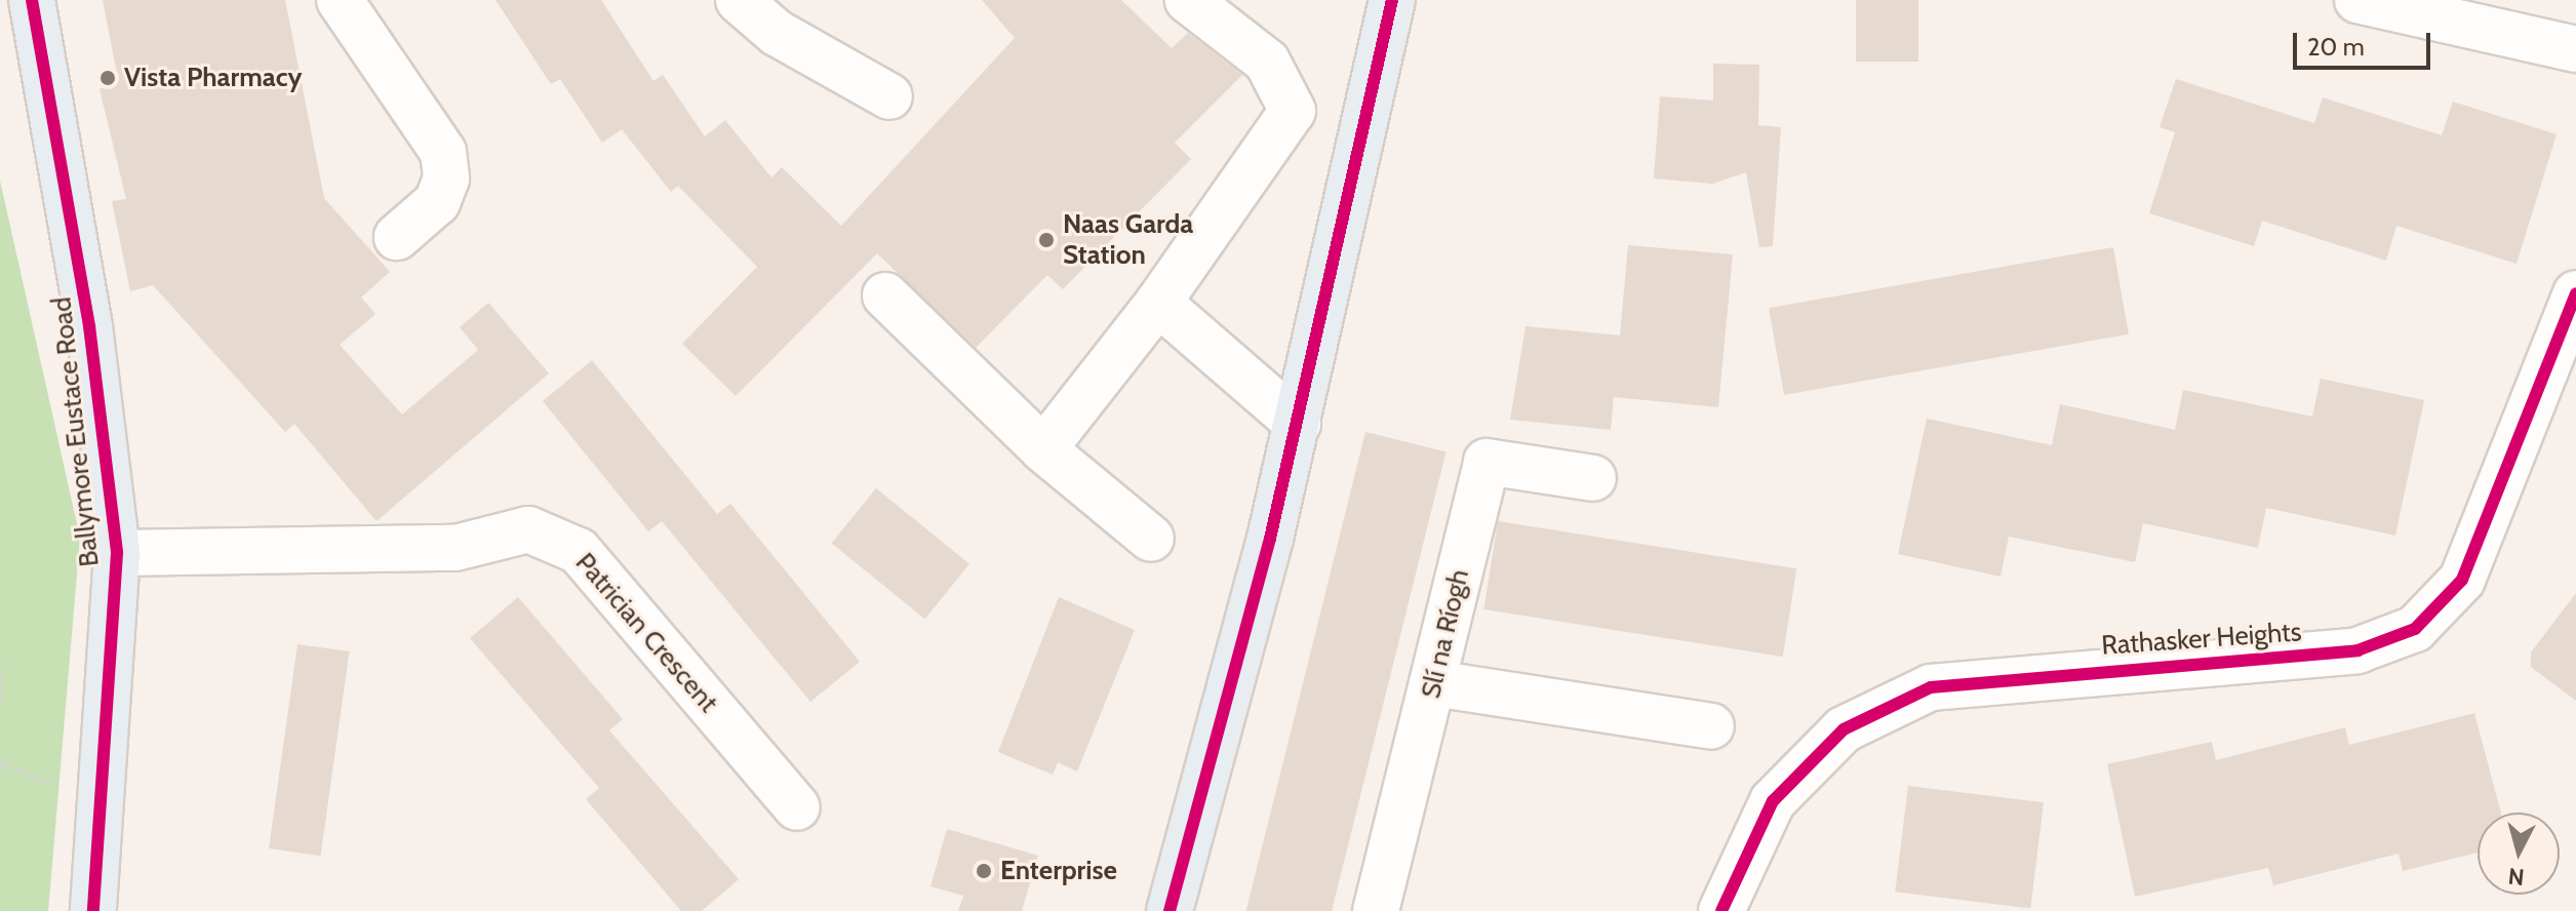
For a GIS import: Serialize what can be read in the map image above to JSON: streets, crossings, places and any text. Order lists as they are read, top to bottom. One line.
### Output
{"streets":{"main road":["Ballymore Eustace Road"],"street":["Patrician Crescent","Slí na Ríogh","Rathasker Heights"]},"crossings":[["Ballymore Eustace Road","Patrician Crescent"]],"places":["Vista Pharmacy","Naas Garda Station","Enterprise"],"scale_bar":"20 m","north":"bottom"}
